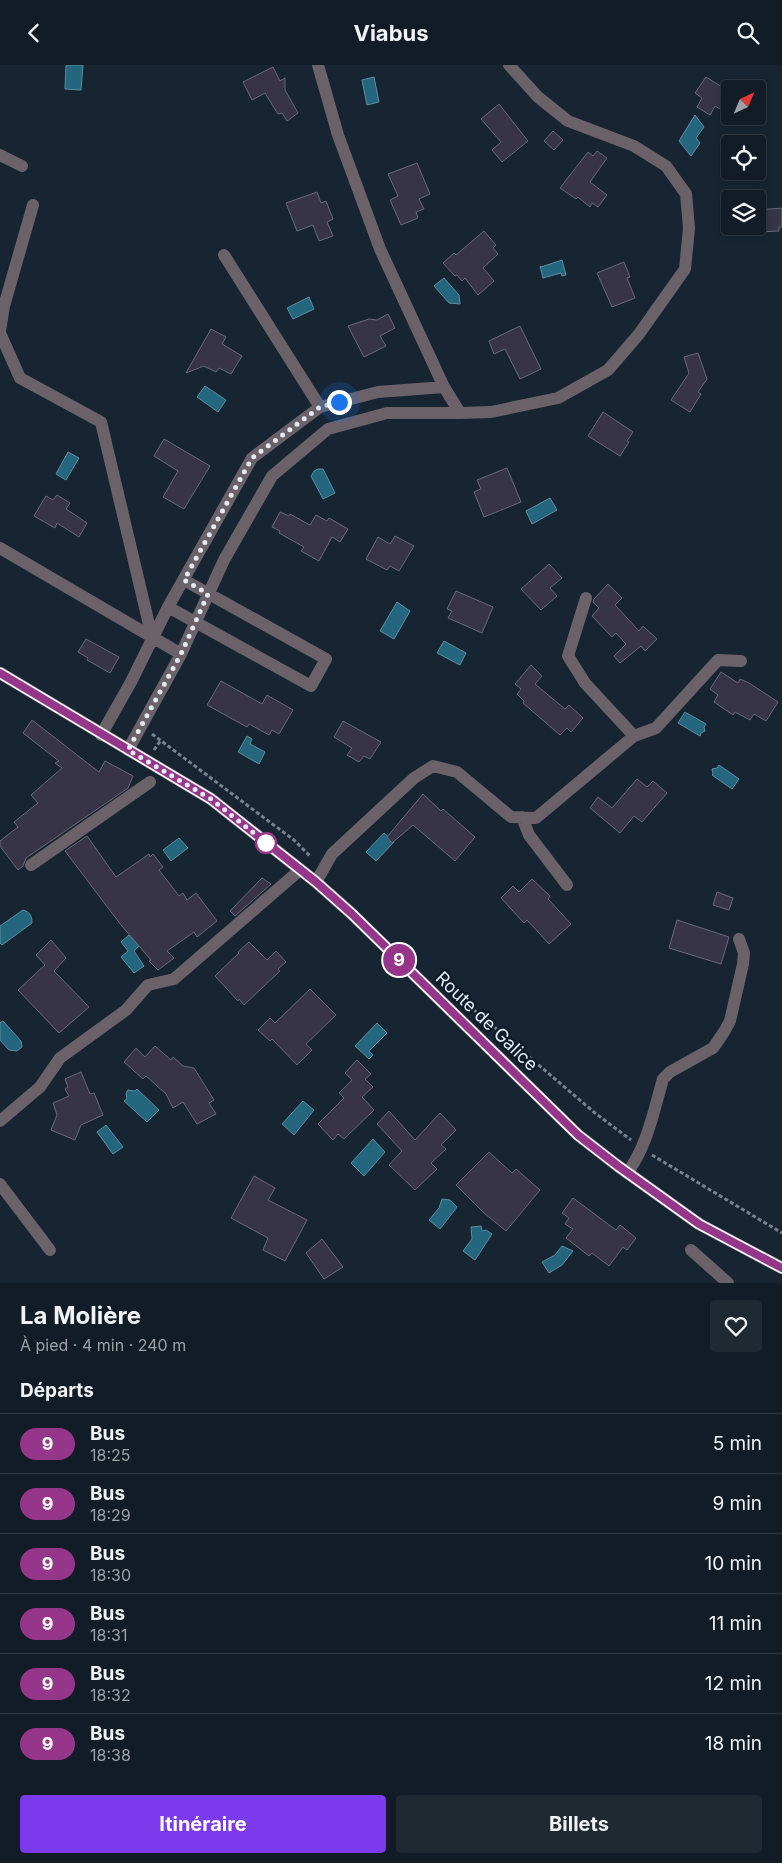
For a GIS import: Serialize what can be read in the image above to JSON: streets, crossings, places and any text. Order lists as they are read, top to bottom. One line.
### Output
{"streets":{"main road":["Route de Galice"]},"lines":["bus line 9"],"north":"top right","page":{"header":"Viabus","on_map":"9","heading":[["La Molière","À pied · 4 min · 240 m"],"Départs"],"list":[{"mark":"9","name":"Bus","note":"18:25","value":"5 min"},{"mark":"9","name":"Bus","note":"18:29","value":"9 min"},{"mark":"9","name":"Bus","note":"18:30","value":"10 min"},{"mark":"9","name":"Bus","note":"18:31","value":"11 min"},{"mark":"9","name":"Bus","note":"18:32","value":"12 min"},{"mark":"9","name":"Bus","note":"18:38","value":"18 min"}],"buttons":["Itinéraire","Billets"]}}
